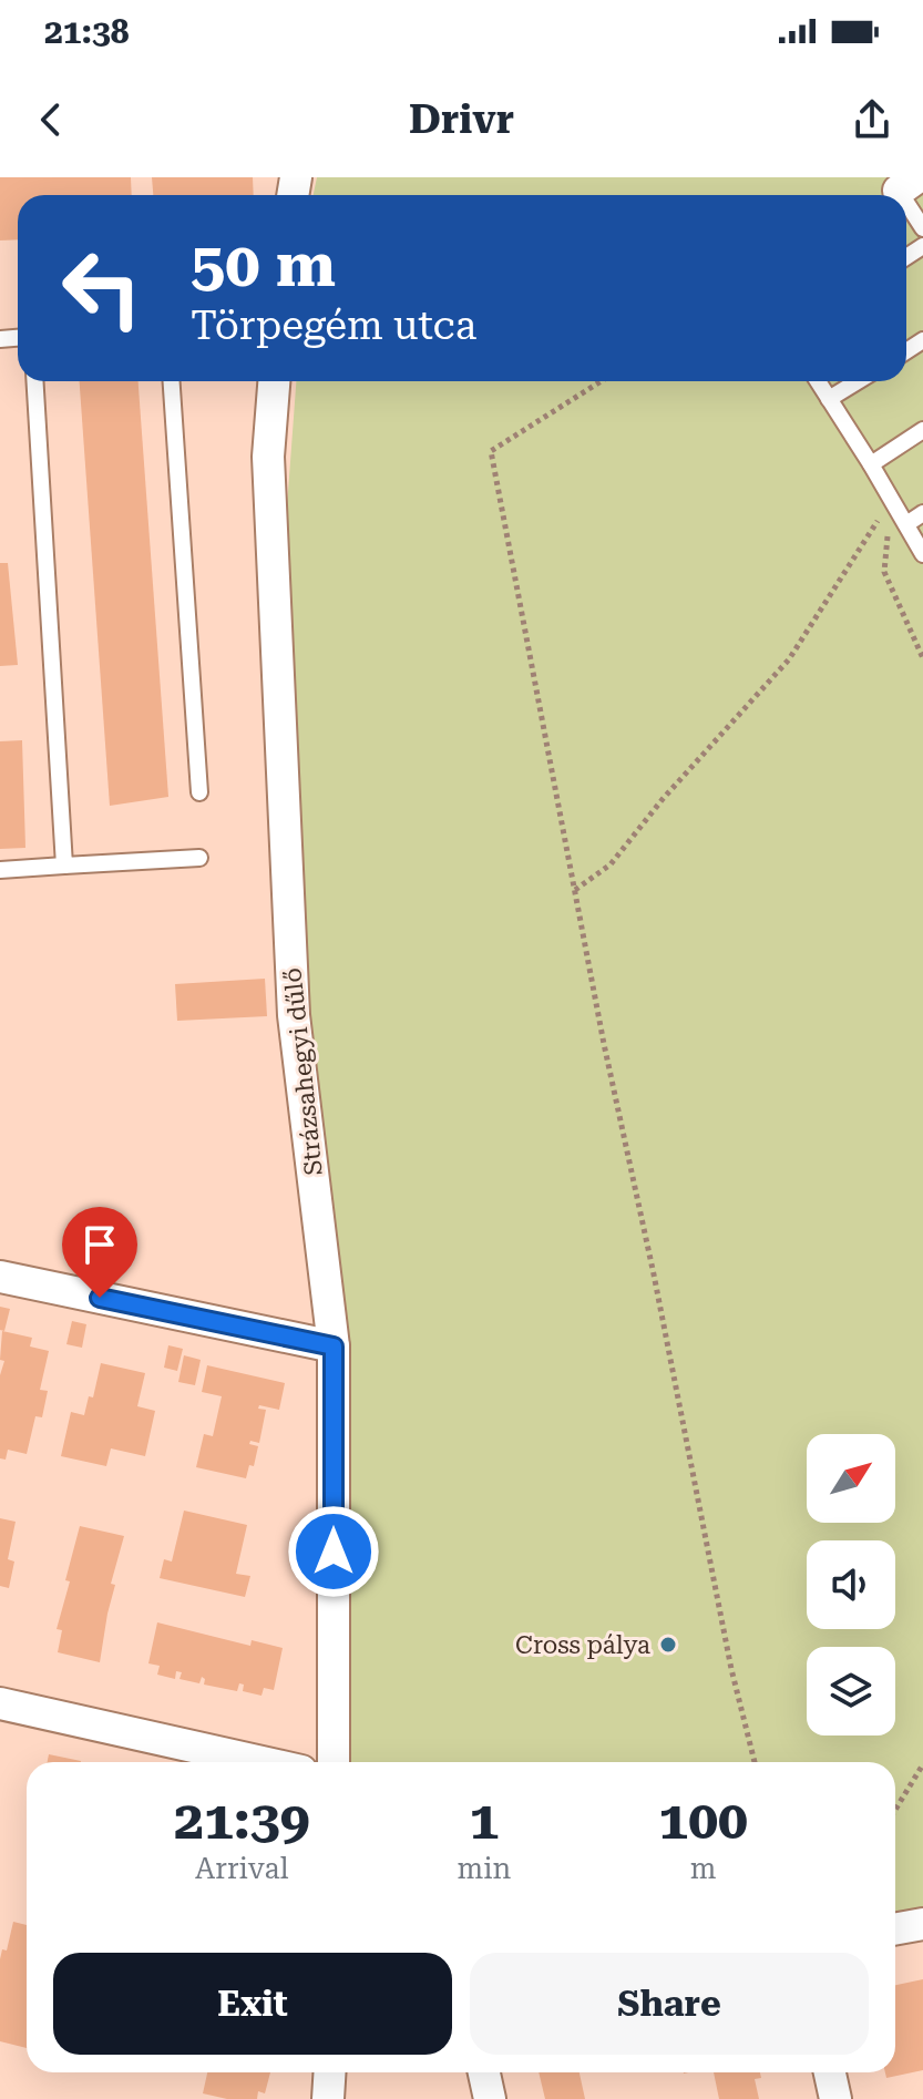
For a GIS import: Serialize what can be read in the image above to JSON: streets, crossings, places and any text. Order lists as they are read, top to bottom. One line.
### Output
{"streets":{"street":["Strázsahegyi dűlő"]},"places":["Cross pálya"],"north":"top right","page":{"status":"21:38","header":"Drivr","turn":["50 m","Törpegém utca"],"eta":["21:39","Arrival","1","min","100","m"],"buttons":["Exit","Share"]}}
